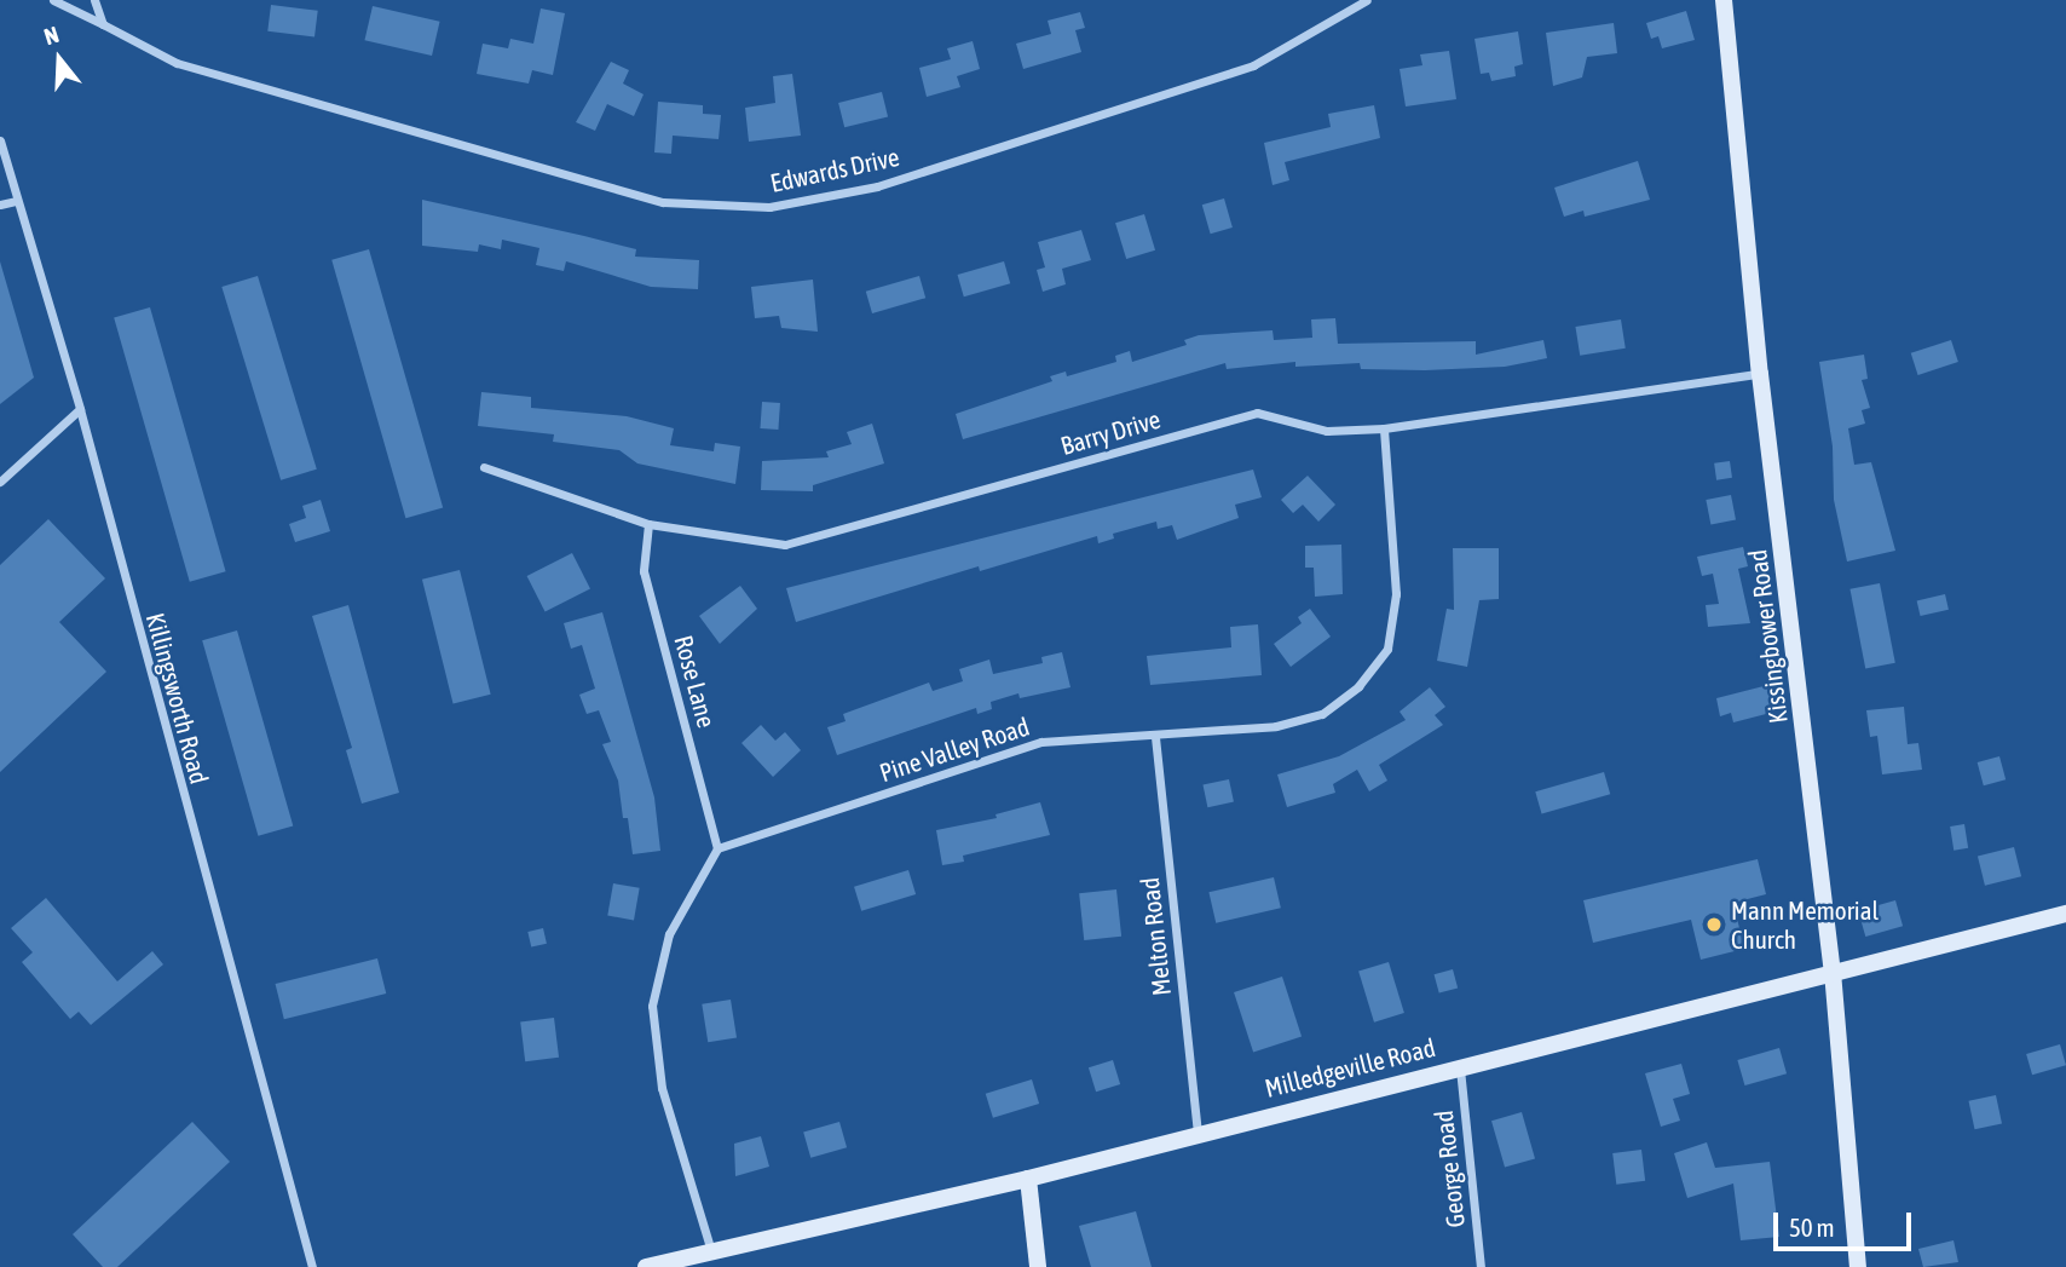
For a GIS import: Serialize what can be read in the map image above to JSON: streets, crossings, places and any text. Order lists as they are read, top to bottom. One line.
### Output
{"streets":{"street":["Edwards Drive","Barry Drive","Kissingbower Road","Rose Lane","Killingsworth Road","Pine Valley Road","Melton Road","Milledgeville Road","George Road"]},"crossings":[["Barry Drive","Kissingbower Road"],["Barry Drive","Rose Lane"],["Barry Drive","Pine Valley Road"],["Kissingbower Road","Milledgeville Road"],["Rose Lane","Pine Valley Road"],["Pine Valley Road","Melton Road"],["Melton Road","Milledgeville Road"],["Milledgeville Road","George Road"]],"places":["Mann Memorial Church"],"scale_bar":"50 m","north":"top"}
